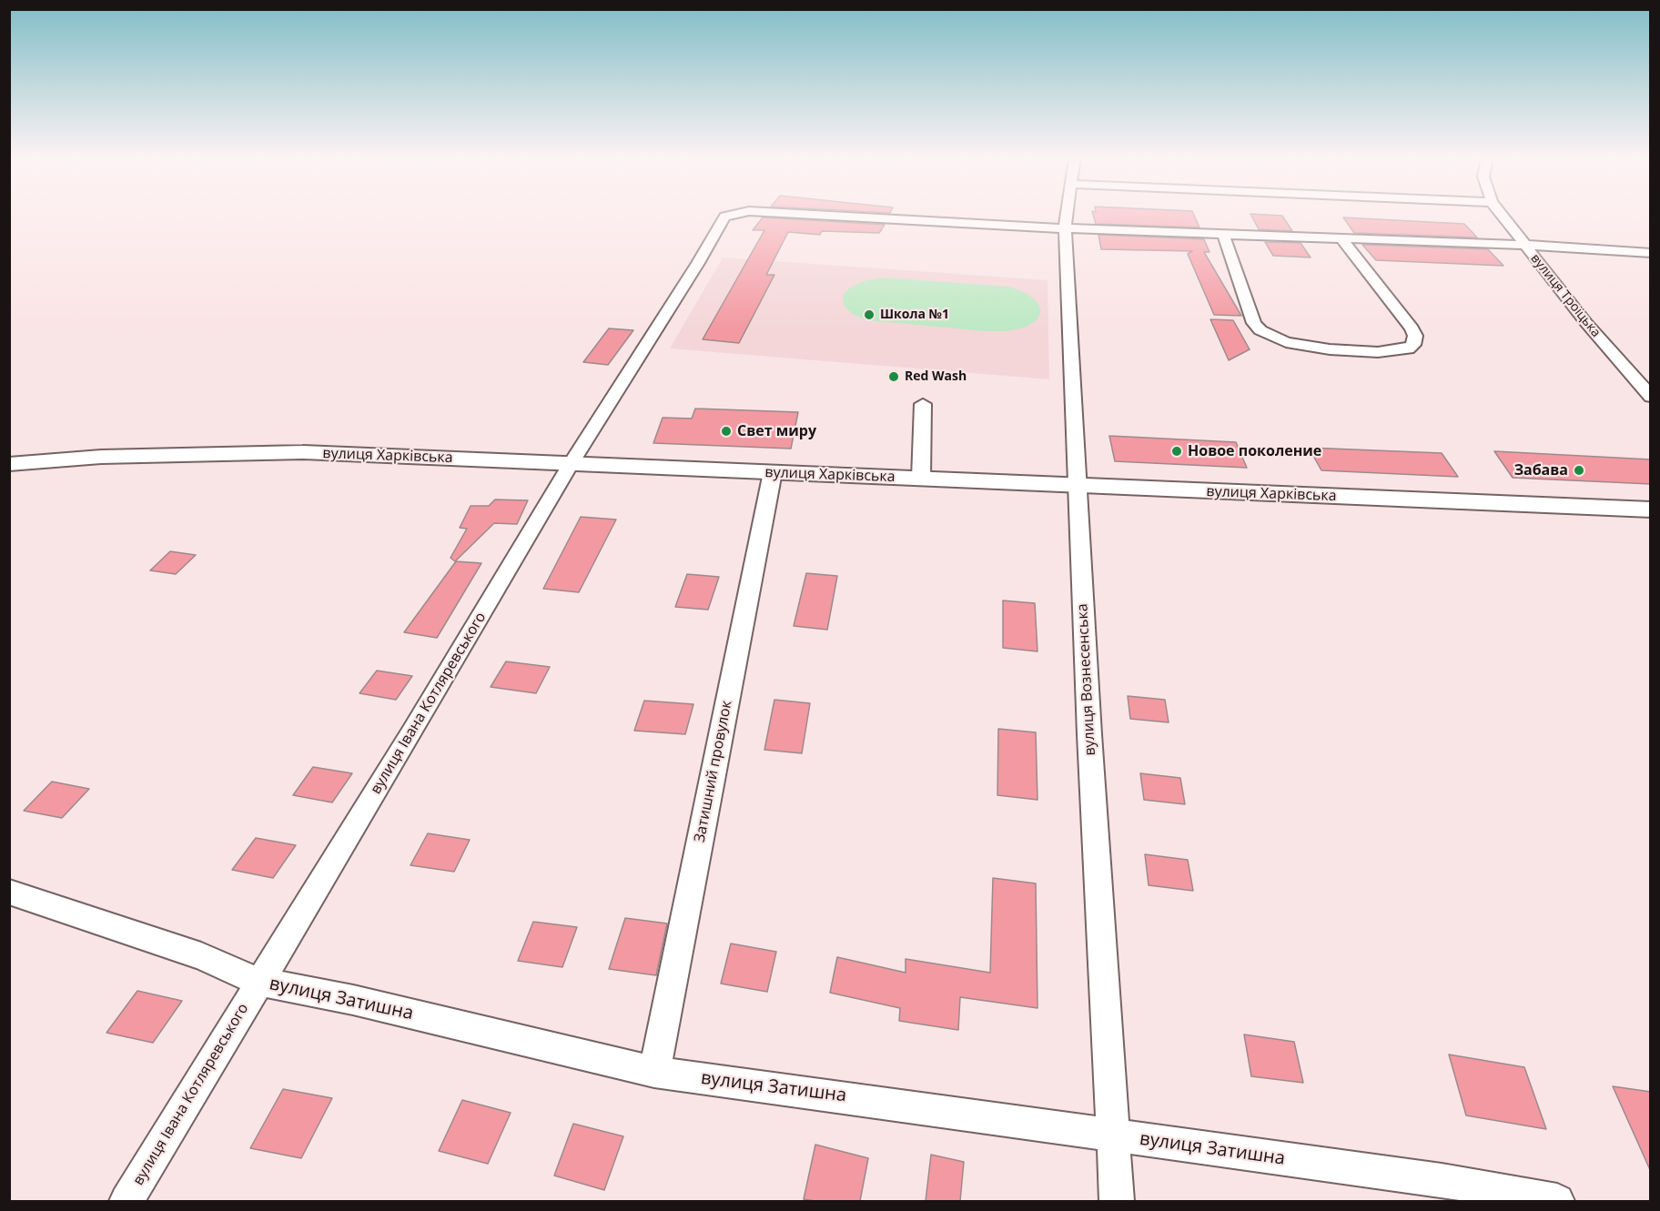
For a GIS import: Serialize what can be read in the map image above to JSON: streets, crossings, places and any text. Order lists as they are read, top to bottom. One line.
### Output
{"streets":{"street":["вулиця Троїцька","вулиця Харківська","вулиця Вознесенська","вулиця Івана Котляревського","Затишний провулок","вулиця Затишна"]},"crossings":[["вулиця Харківська","вулиця Вознесенська"],["вулиця Харківська","вулиця Івана Котляревського"],["вулиця Харківська","Затишний провулок"],["вулиця Вознесенська","вулиця Івана Котляревського"],["вулиця Вознесенська","вулиця Затишна"],["вулиця Івана Котляревського","вулиця Затишна"],["Затишний провулок","вулиця Затишна"]],"places":["Школа №1","Red Wash","Свет миру","Новое поколение","Забава"]}
